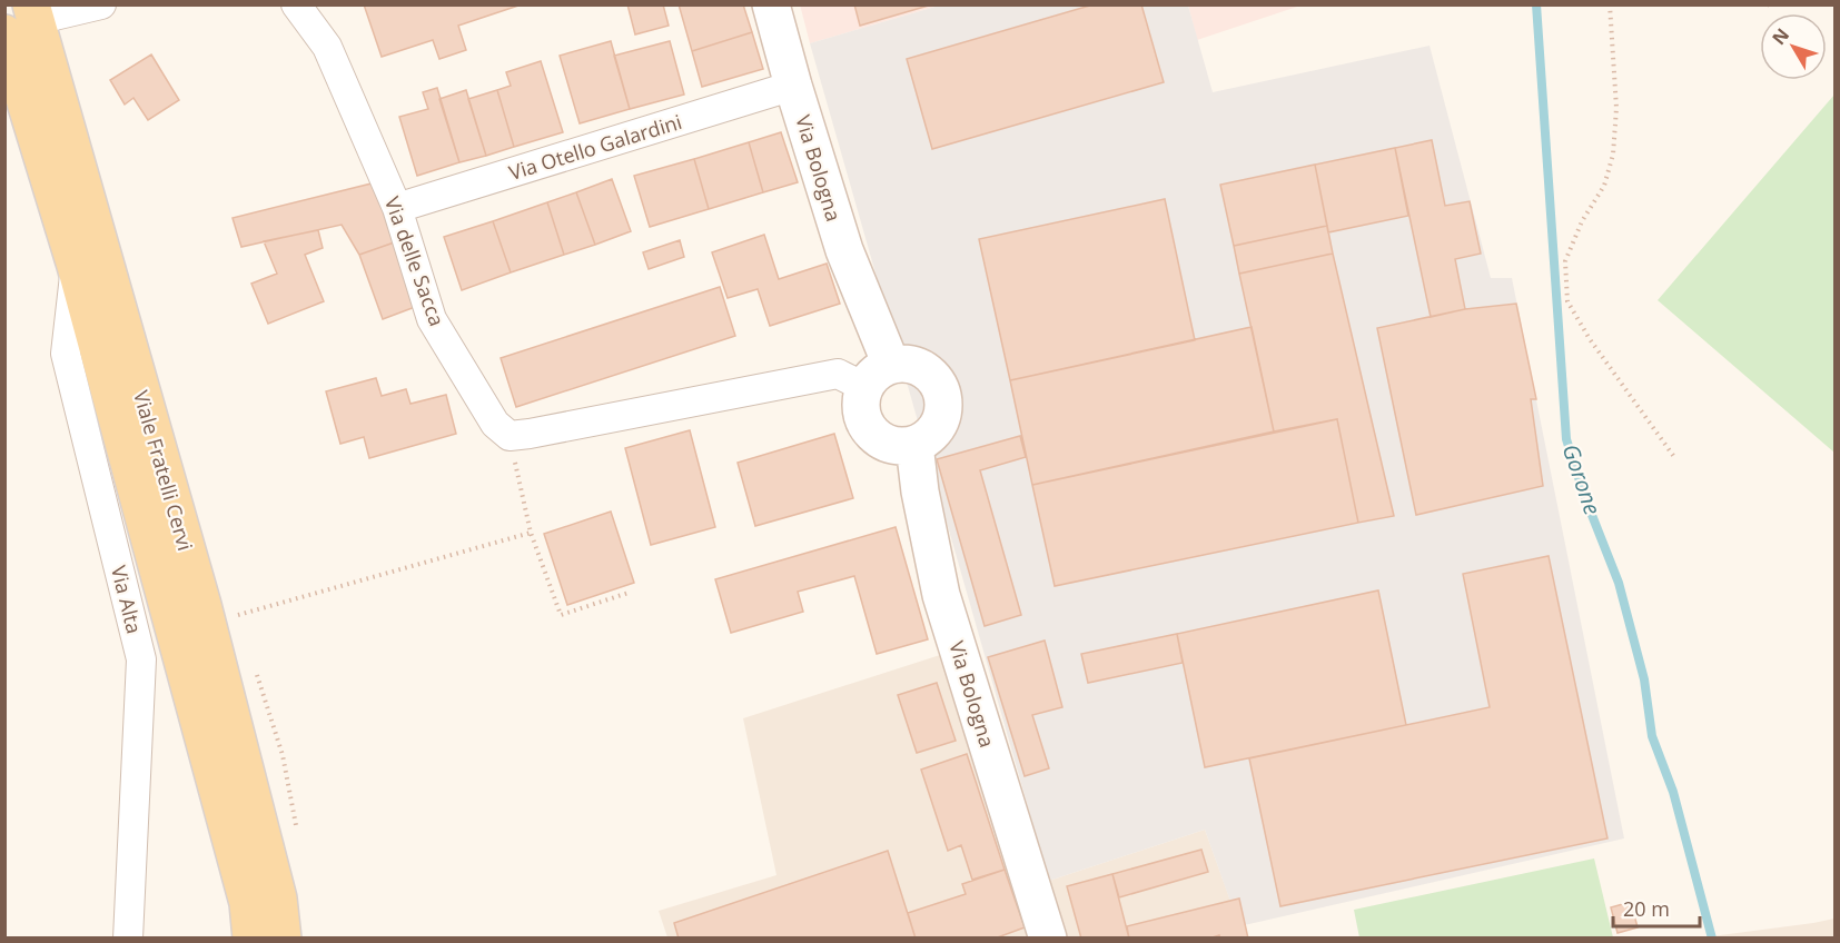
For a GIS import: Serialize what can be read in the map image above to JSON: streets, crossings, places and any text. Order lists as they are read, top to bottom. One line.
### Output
{"streets":{"main road":["Viale Fratelli Cervi"],"street":["Via Otello Galardini","Via Bologna","Via delle Sacca","Via Alta"]},"crossings":[["Via Otello Galardini","Via Bologna"],["Via Otello Galardini","Via delle Sacca"],["Viale Fratelli Cervi","Via Alta"]],"water":["Gorone"],"scale_bar":"20 m","north":"top left"}
